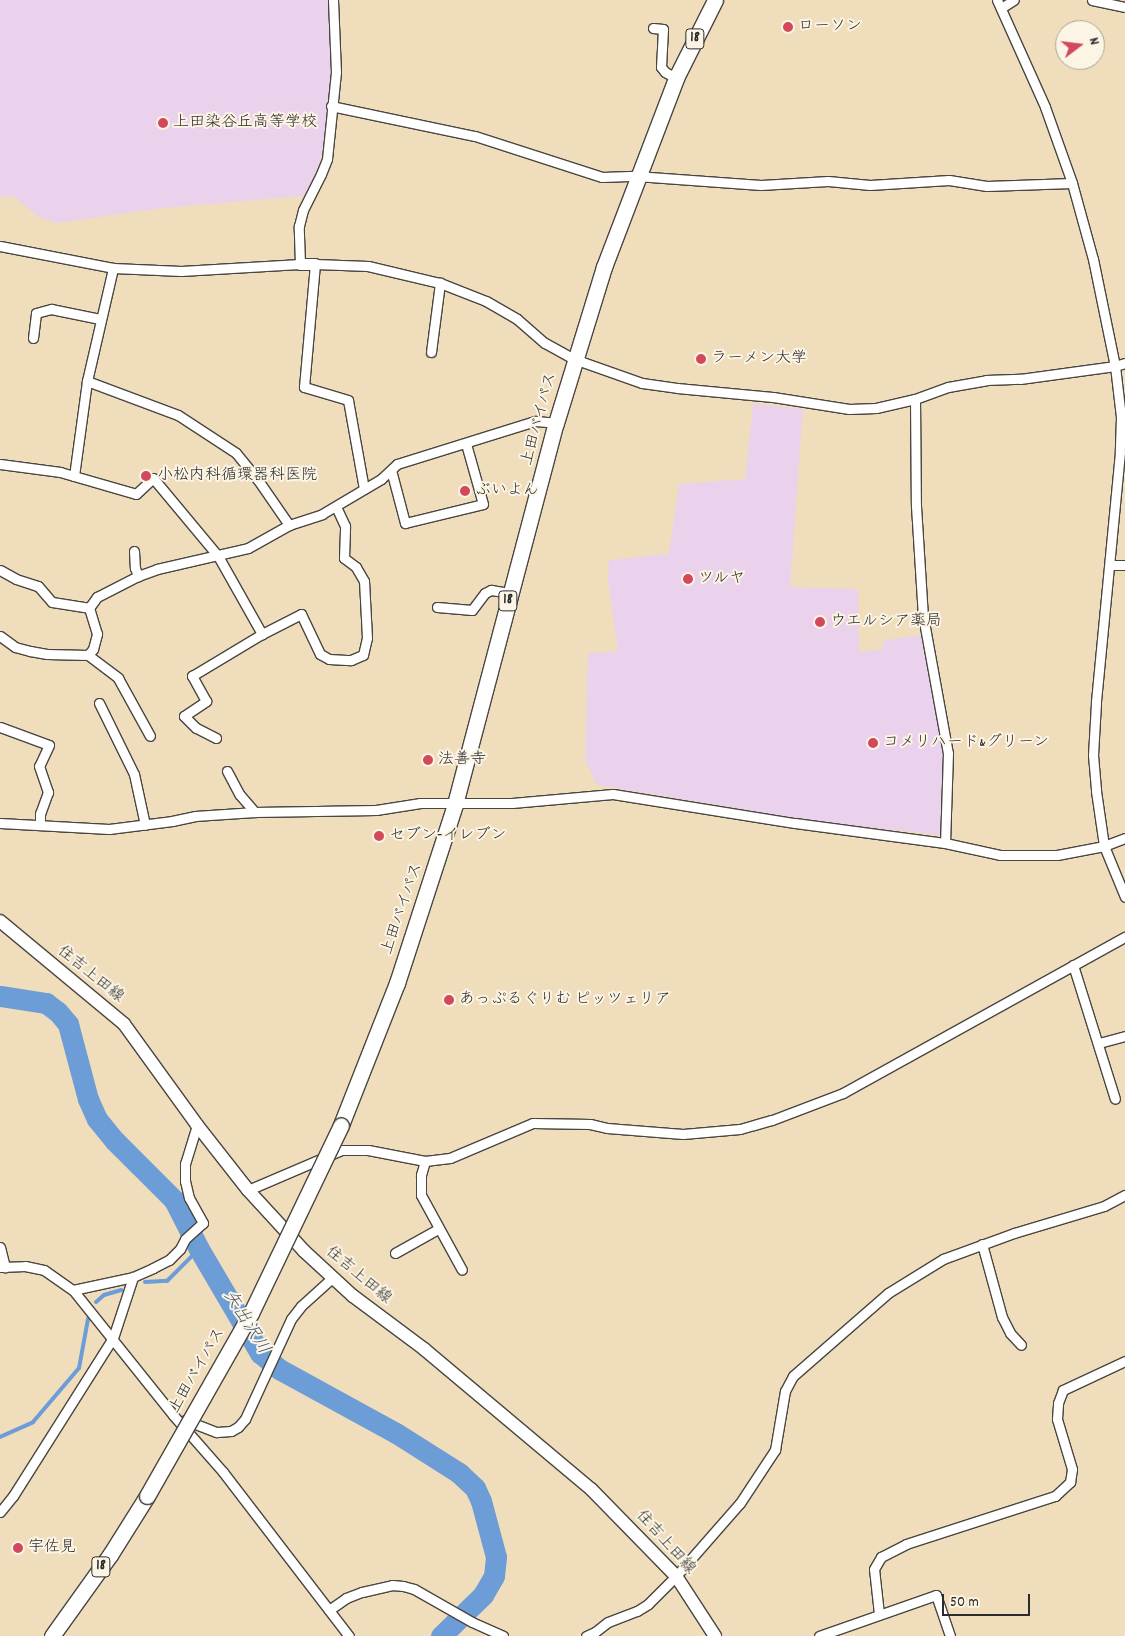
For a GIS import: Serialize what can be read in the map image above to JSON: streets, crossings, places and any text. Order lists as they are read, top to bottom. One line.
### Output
{"streets":{"highway":["18","上田バイパス"],"main road":["住吉上田線"]},"water":["矢出沢川"],"places":["ローソン","上田染谷丘高等学校","ラーメン大学","小松内科循環器科医院","ぶいよん","ツルヤ","ウエルシア薬局","コメリハード&グリーン","法善寺","セブン-イレブン","あっぷるぐりむ ピッツェリア","宇佐見"],"scale_bar":"50 m","north":"right"}
